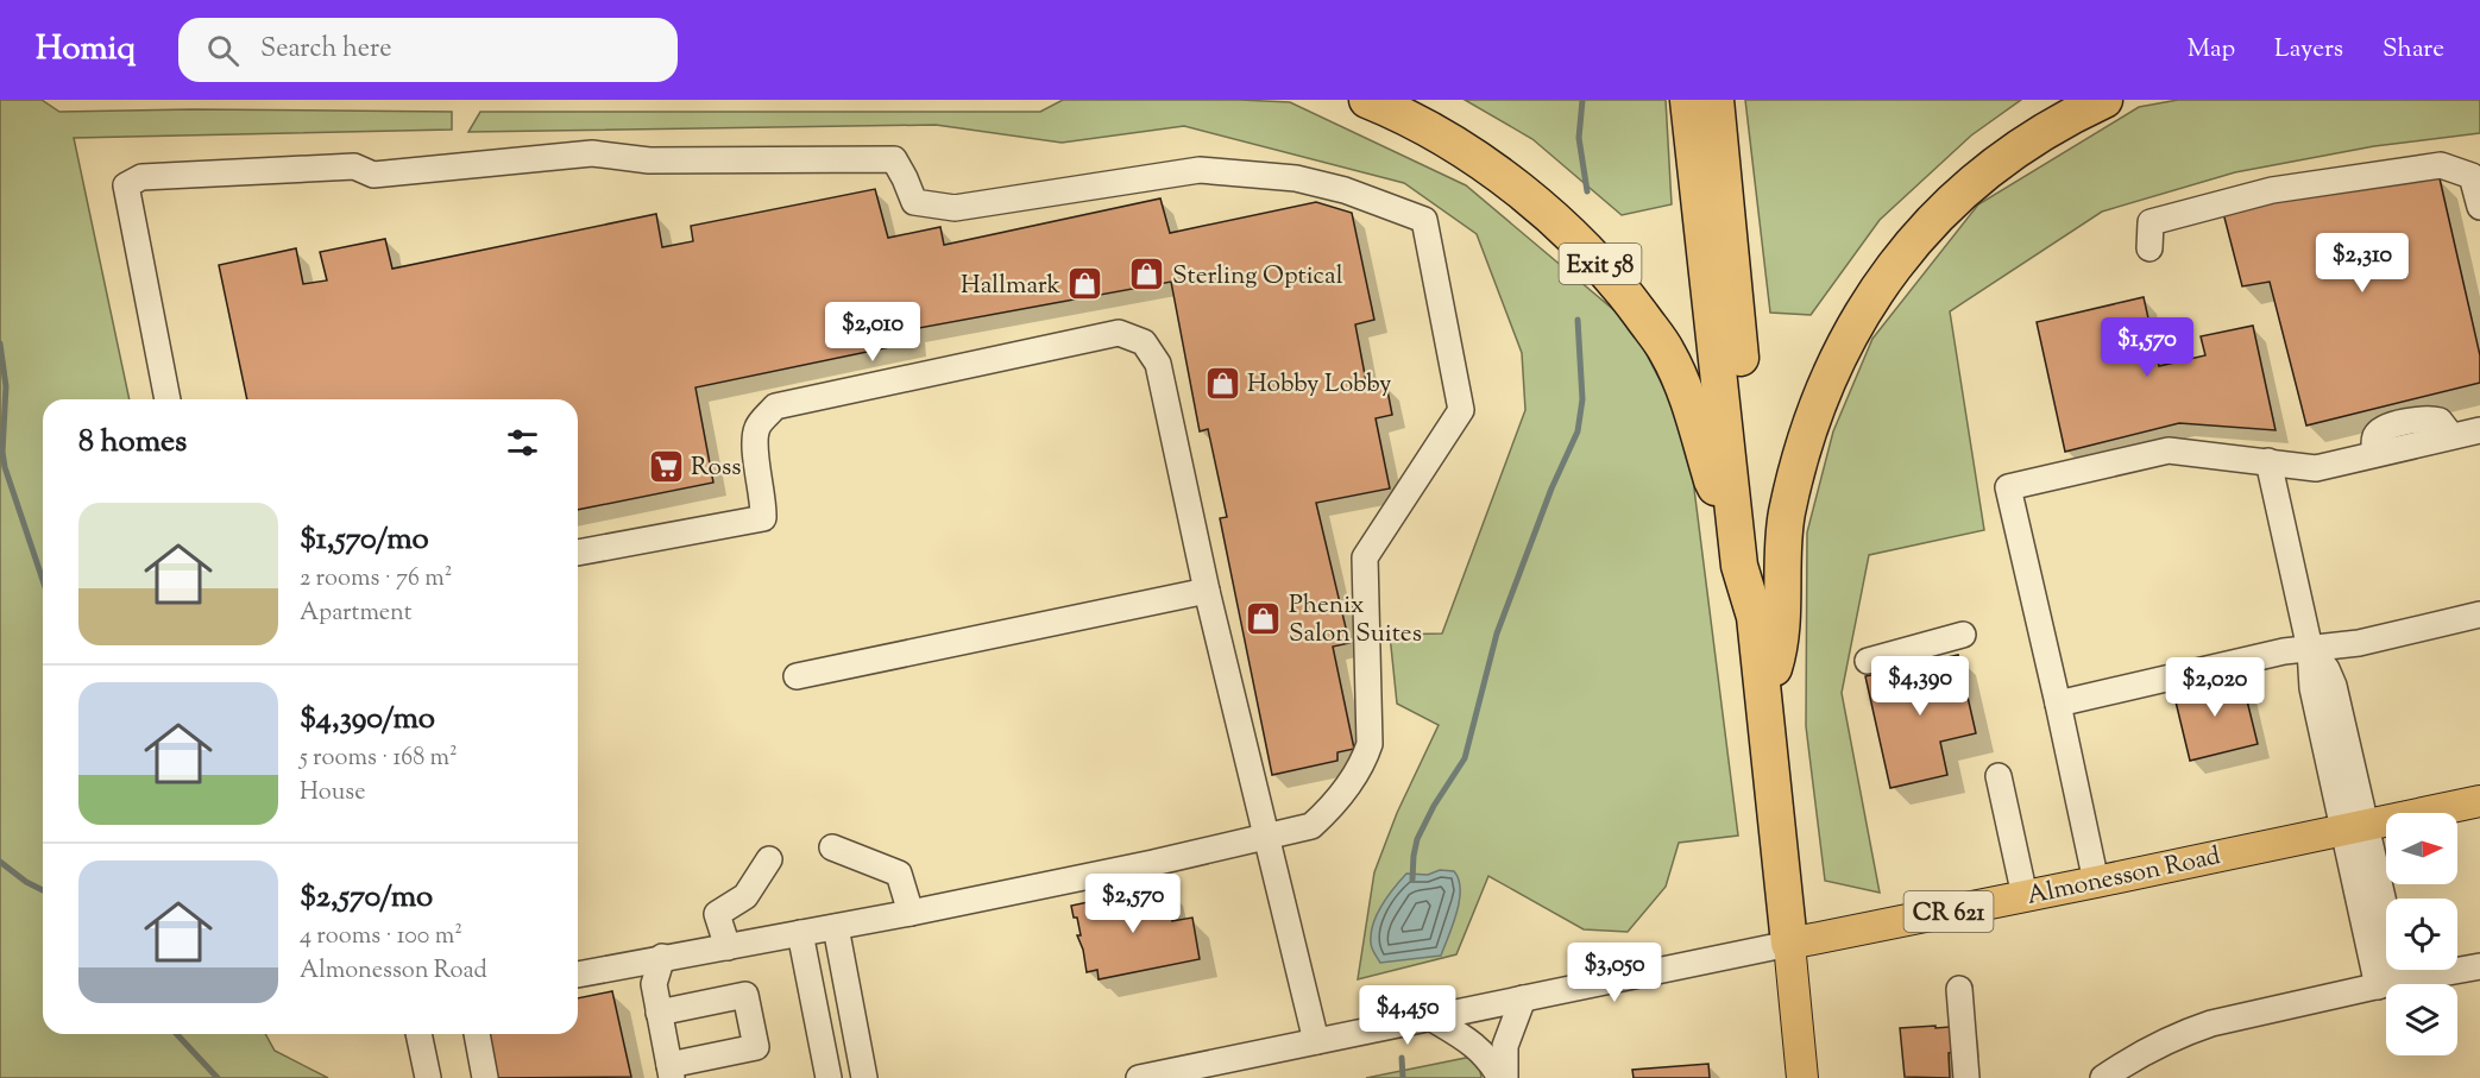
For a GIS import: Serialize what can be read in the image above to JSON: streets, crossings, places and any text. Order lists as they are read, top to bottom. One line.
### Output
{"streets":{"highway":["Exit 58"],"main road":["Almonesson Road","CR 621"]},"places":{"shop":["Sterling Optical","Hallmark","Hobby Lobby","Phenix Salon Suites"],"supermarket":["Ross"]},"north":"right","page":{"header":"Homiq","search":"Search here","nav":["Map","Layers","Share"],"price":["$2,310","$2,010","$1,570","$4,390","$2,020","$2,570","$3,050","$4,450"],"heading":"8 homes","list":[{"name":"$1,570/mo","note":"2 rooms · 76 m² · Apartment"},{"name":"$4,390/mo","note":"5 rooms · 168 m² · House"},{"name":"$2,570/mo","note":"4 rooms · 100 m² · Almonesson Road"}]}}
